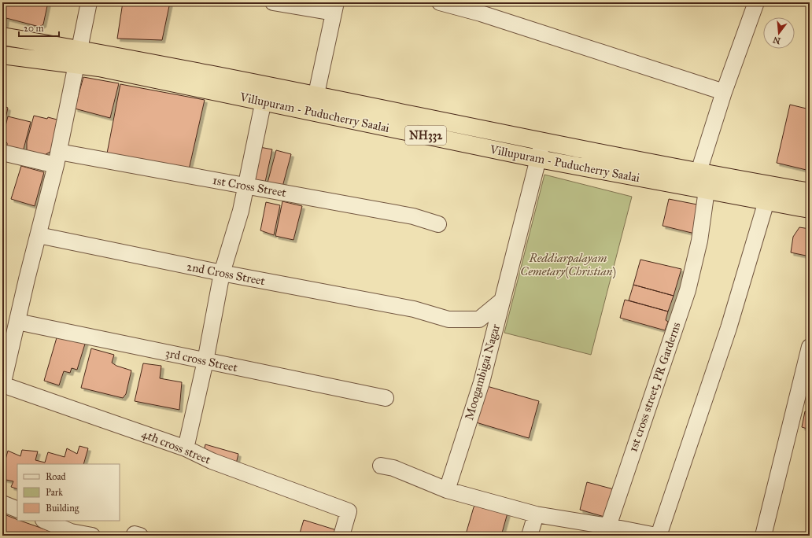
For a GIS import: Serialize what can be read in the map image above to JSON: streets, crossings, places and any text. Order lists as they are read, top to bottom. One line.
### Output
{"streets":{"highway":["Villupuram - Puducherry Saalai","NH332"],"street":["1st Cross Street","2nd Cross Street","3rd cross Street","Moogambigai Nagar","1st cross street, PR Garderns","4th cross street"]},"crossings":[["Villupuram - Puducherry Saalai","Moogambigai Nagar"],["Villupuram - Puducherry Saalai","1st cross street, PR Garderns"],["2nd Cross Street","Moogambigai Nagar"]],"parks":["Reddiarpalayam Cemetary(Christian)"],"legend":["Road","Park","Building"],"scale_bar":"20 m","north":"bottom"}
